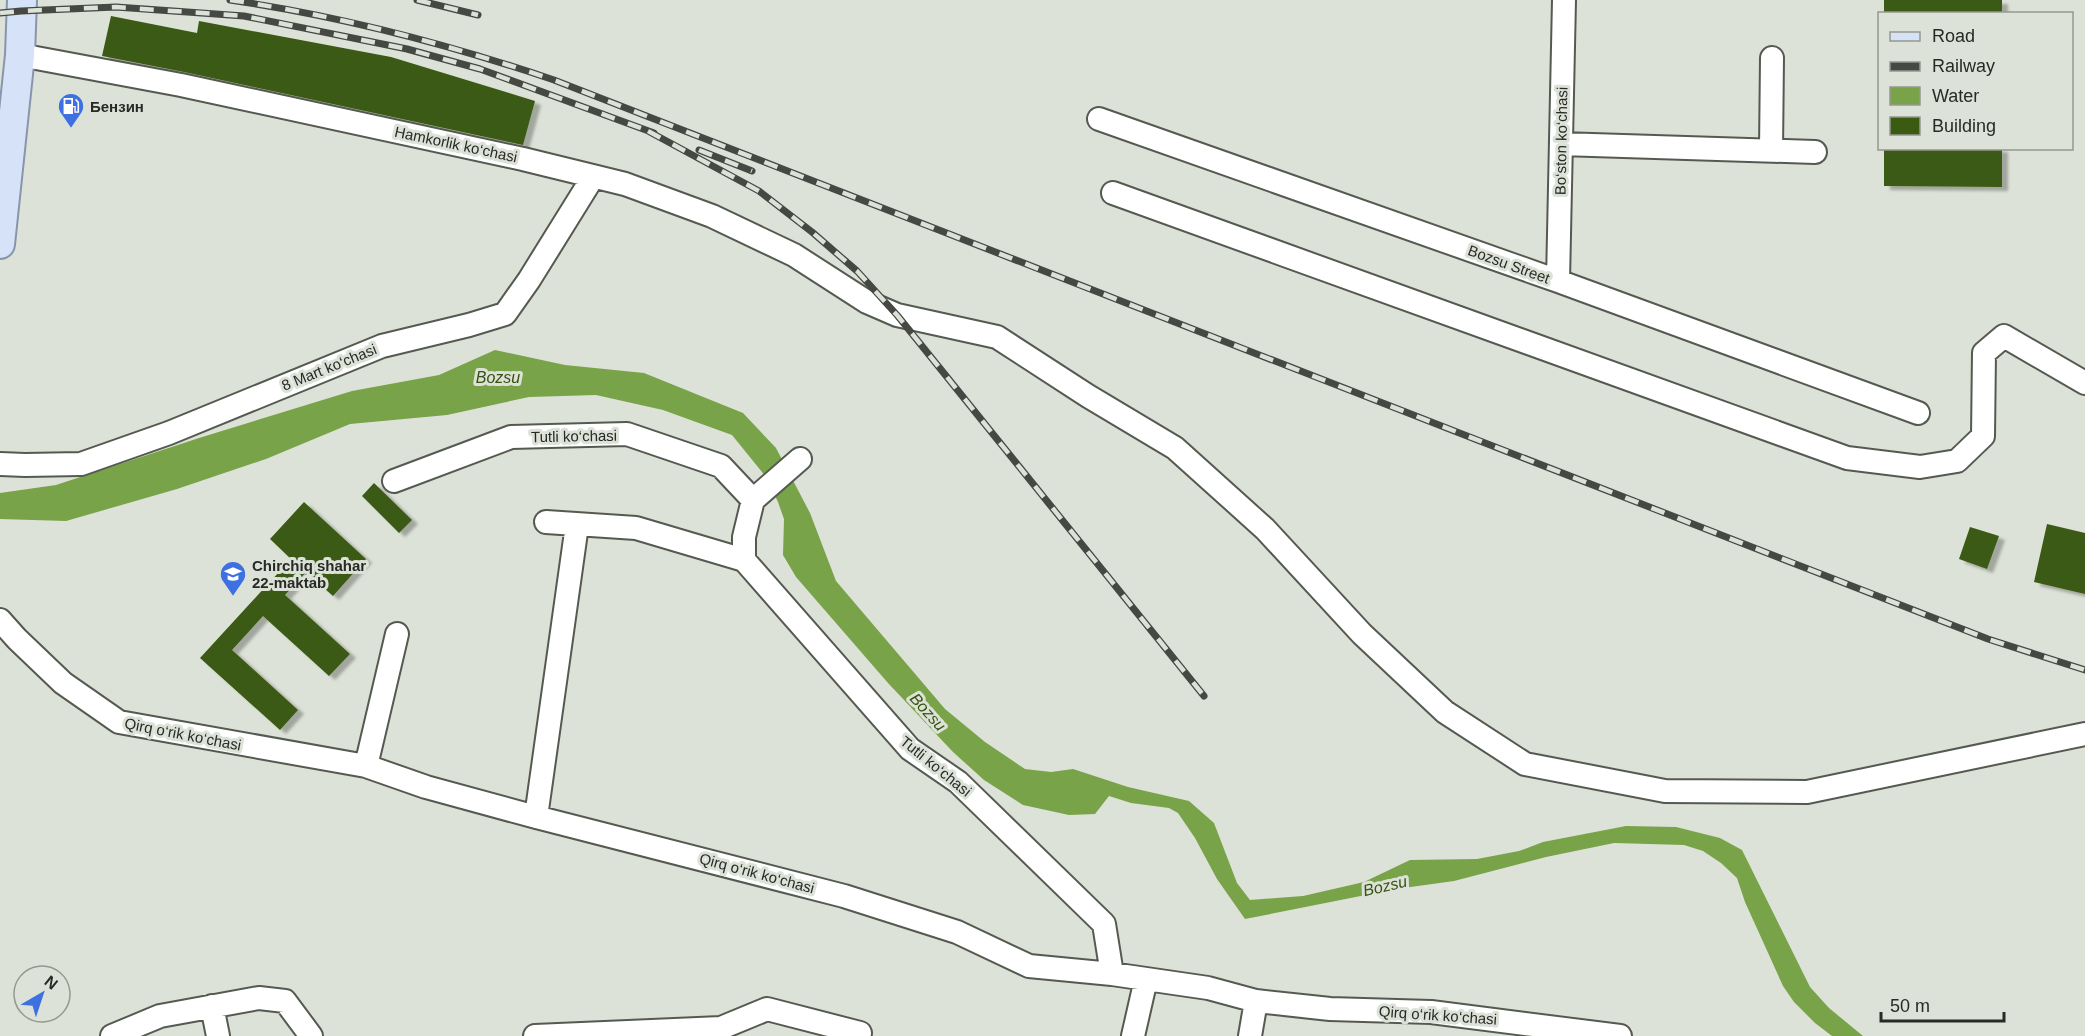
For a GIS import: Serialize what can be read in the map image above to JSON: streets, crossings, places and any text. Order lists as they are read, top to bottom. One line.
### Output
{"streets":{"street":["Bo‘ston ko‘chasi","Hamkorlik ko‘chasi","Bozsu Street","8 Mart ko‘chasi","Tutli ko‘chasi","Qirq o‘rik ko‘chasi"]},"crossings":[["Bo‘ston ko‘chasi","Bozsu Street"],["Hamkorlik ko‘chasi","8 Mart ko‘chasi"],["Tutli ko‘chasi","Qirq o‘rik ko‘chasi"]],"water":["Bozsu"],"places":{"fuel station":["Бензин"],"school or university":["Chirchiq shahar 22-maktab"]},"legend":["Road","Railway","Water","Building"],"scale_bar":"50 m","north":"top right"}
